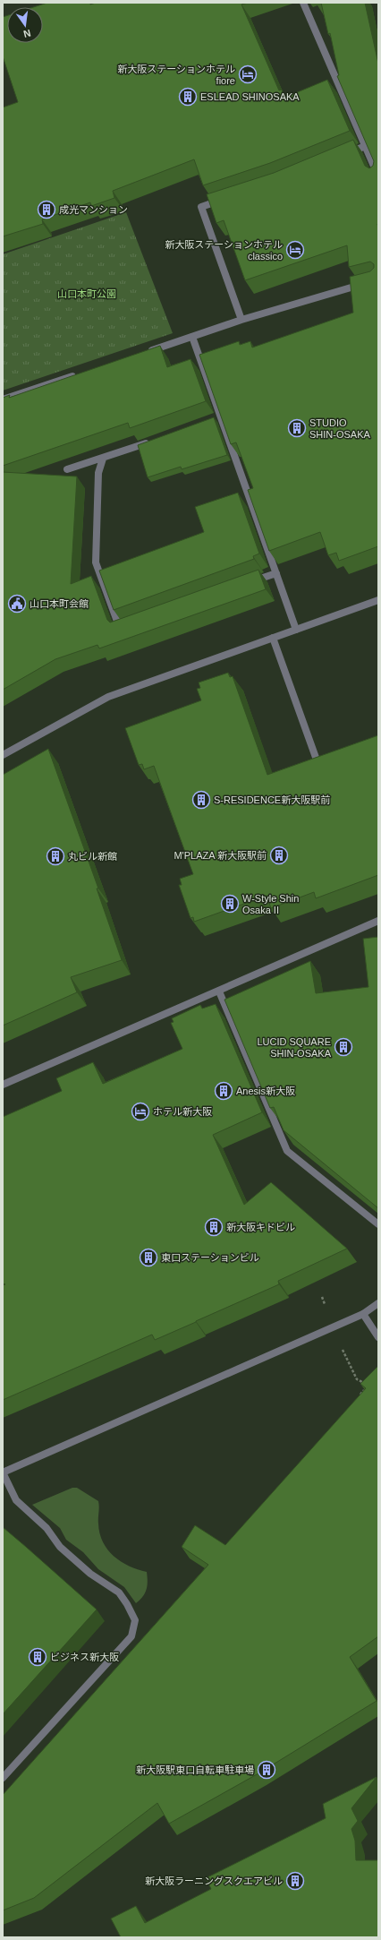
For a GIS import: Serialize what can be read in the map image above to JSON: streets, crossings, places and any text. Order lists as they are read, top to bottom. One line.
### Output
{"parks":["山口本町公園"],"places":{"hotel":["新大阪ステーションホテル fiore","新大阪ステーションホテル classico","ホテル新大阪"],"building":["ESLEAD SHINOSAKA","成光マンション","STUDIO SHIN-OSAKA","S-RESIDENCE新大阪駅前","M'PLAZA 新大阪駅前","丸ビル新館","W-Style Shin Osaka II","LUCID SQUARE SHIN-OSAKA","Anesis新大阪","新大阪キドビル","東口ステーションビル","ビジネス新大阪","新大阪駅東口自転車駐車場","新大阪ラーニングスクエアビル"],"public building":["山口本町会館"]},"north":"bottom"}
